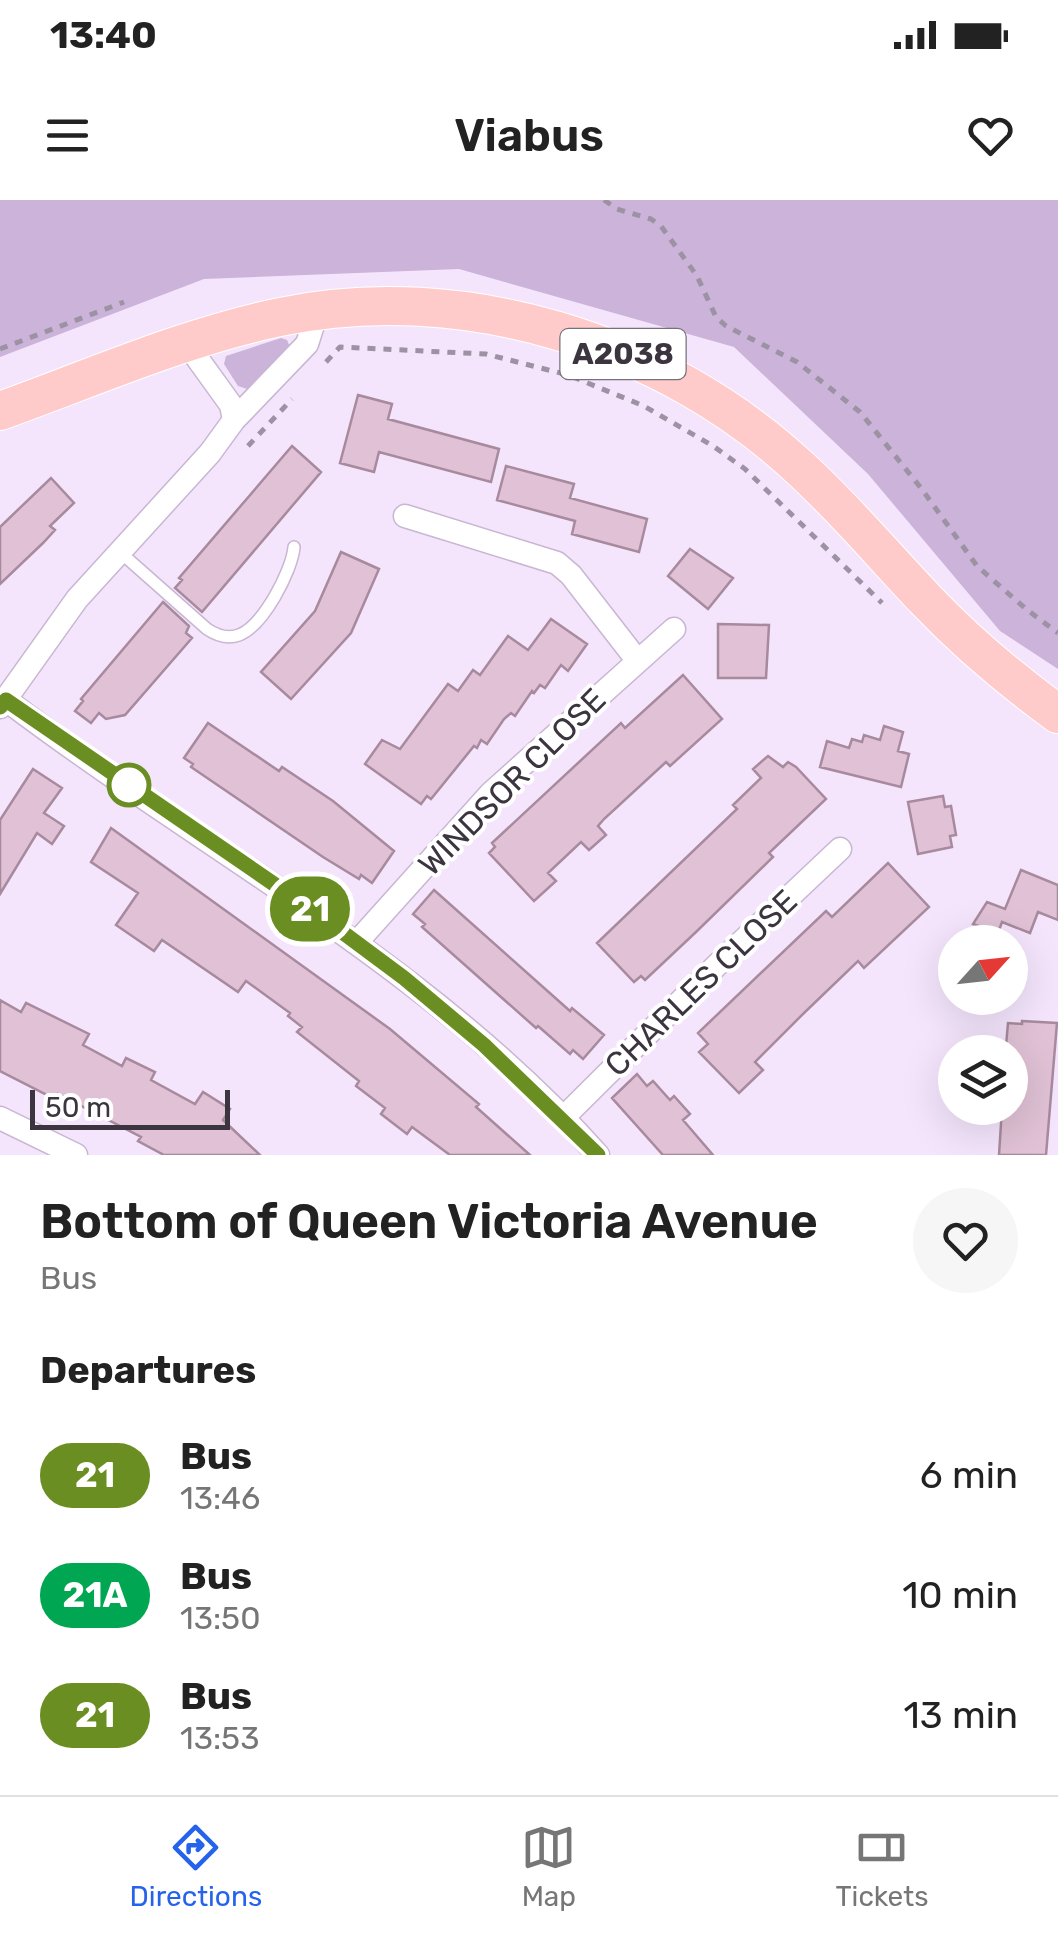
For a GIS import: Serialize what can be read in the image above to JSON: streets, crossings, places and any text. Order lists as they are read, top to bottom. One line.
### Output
{"streets":{"main road":["A2038"],"street":["WINDSOR CLOSE","CHARLES CLOSE"]},"lines":["bus line 21"],"scale_bar":"50 m","north":"top right","page":{"status":"13:40","header":"Viabus","on_map":"21","scale":"50 m","heading":[["Bottom of Queen Victoria Avenue","Bus"],"Departures"],"list":[{"mark":"21","name":"Bus","note":"13:46","value":"6 min"},{"mark":"21A","name":"Bus","note":"13:50","value":"10 min"},{"mark":"21","name":"Bus","note":"13:53","value":"13 min"}],"tabs":["Directions","Map","Tickets"]}}
